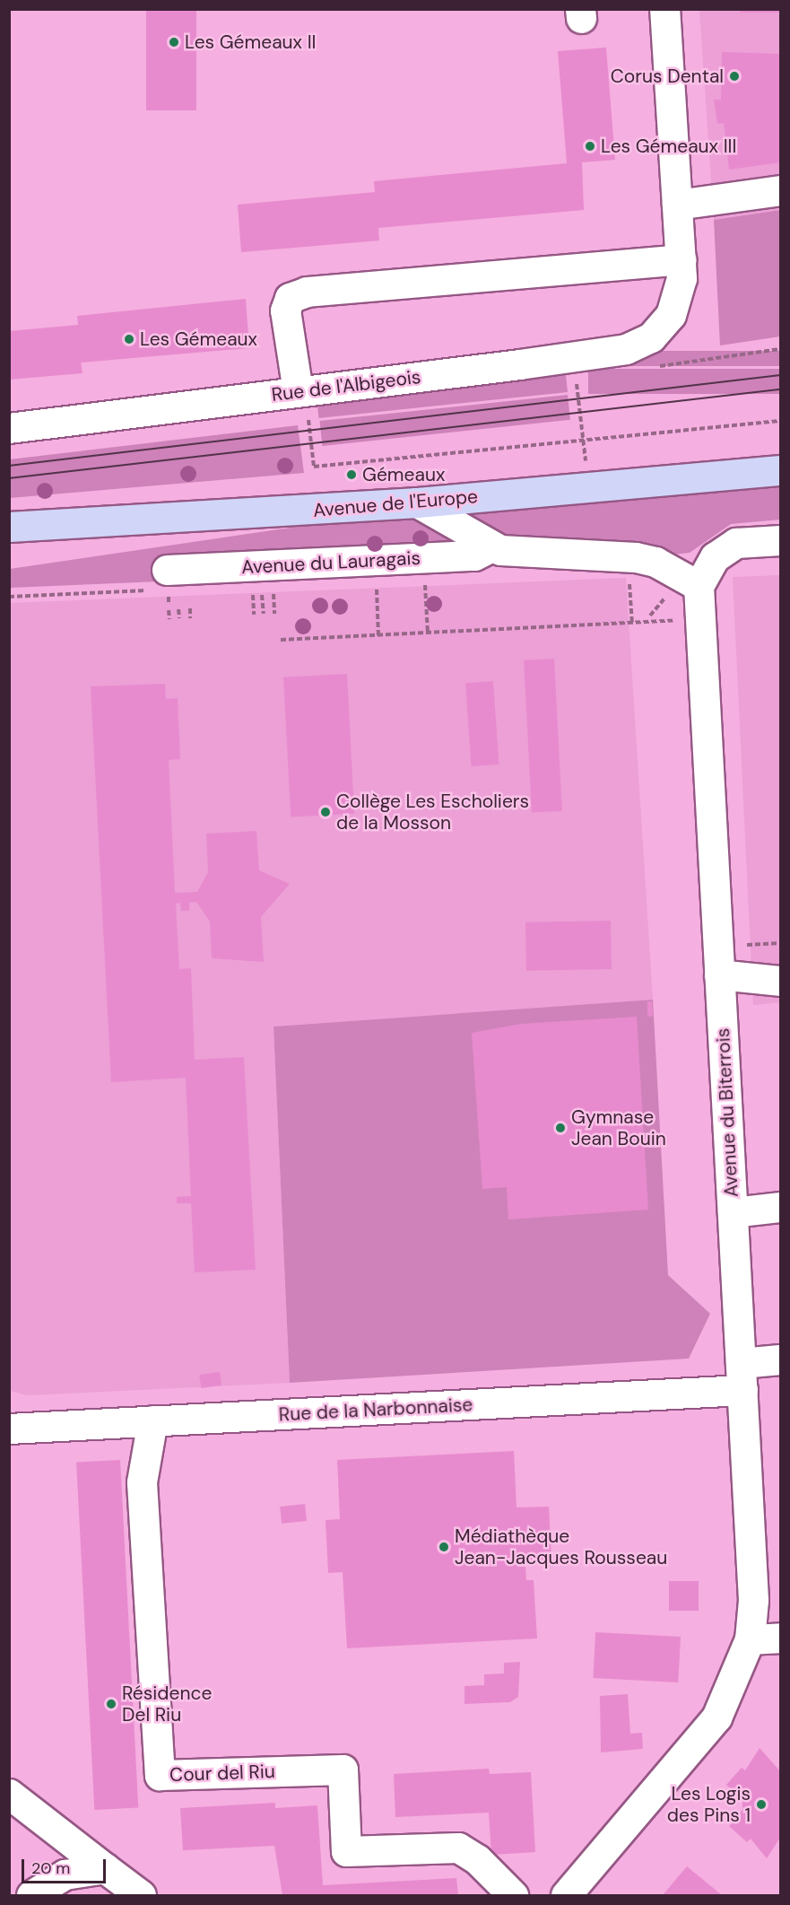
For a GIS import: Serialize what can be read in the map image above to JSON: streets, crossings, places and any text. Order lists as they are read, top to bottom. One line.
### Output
{"streets":{"main road":["Avenue de l'Europe"],"street":["Rue de l'Albigeois","Avenue du Lauragais","Avenue du Biterrois","Rue de la Narbonnaise","Cour del Riu"]},"crossings":[["Avenue du Biterrois","Rue de la Narbonnaise"],["Rue de la Narbonnaise","Cour del Riu"]],"places":["Les Gémeaux II","Corus Dental","Les Gémeaux III","Les Gémeaux","Gémeaux","Collège Les Escholiers de la Mosson","Gymnase Jean Bouin","Médiathèque Jean-Jacques Rousseau","Résidence Del Riu","Les Logis des Pins 1"],"scale_bar":"20 m"}
